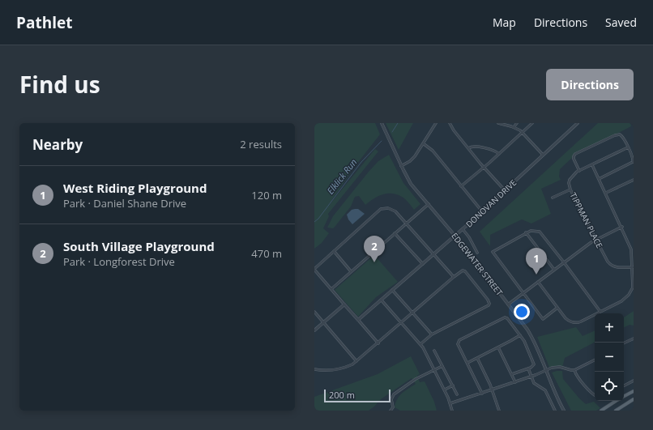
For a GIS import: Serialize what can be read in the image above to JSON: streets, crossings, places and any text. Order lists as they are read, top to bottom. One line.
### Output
{"streets":{"street":["DONOVAN DRIVE","TIPPMAN PLACE","EDGEWATER STREET"]},"crossings":[["DONOVAN DRIVE","EDGEWATER STREET"]],"water":["Elklick Run"],"scale_bar":"200 m","page":{"header":"Pathlet","nav":["Map","Directions","Saved"],"title":"Find us","buttons":"Directions","heading":["Nearby","2 results"],"list":[{"mark":"1","name":"West Riding Playground","note":"Park · Daniel Shane Drive","value":"120 m"},{"mark":"2","name":"South Village Playground","note":"Park · Longforest Drive","value":"470 m"}],"pins":["2","1"],"map_buttons":["+","−"],"scale":"200 m"}}
